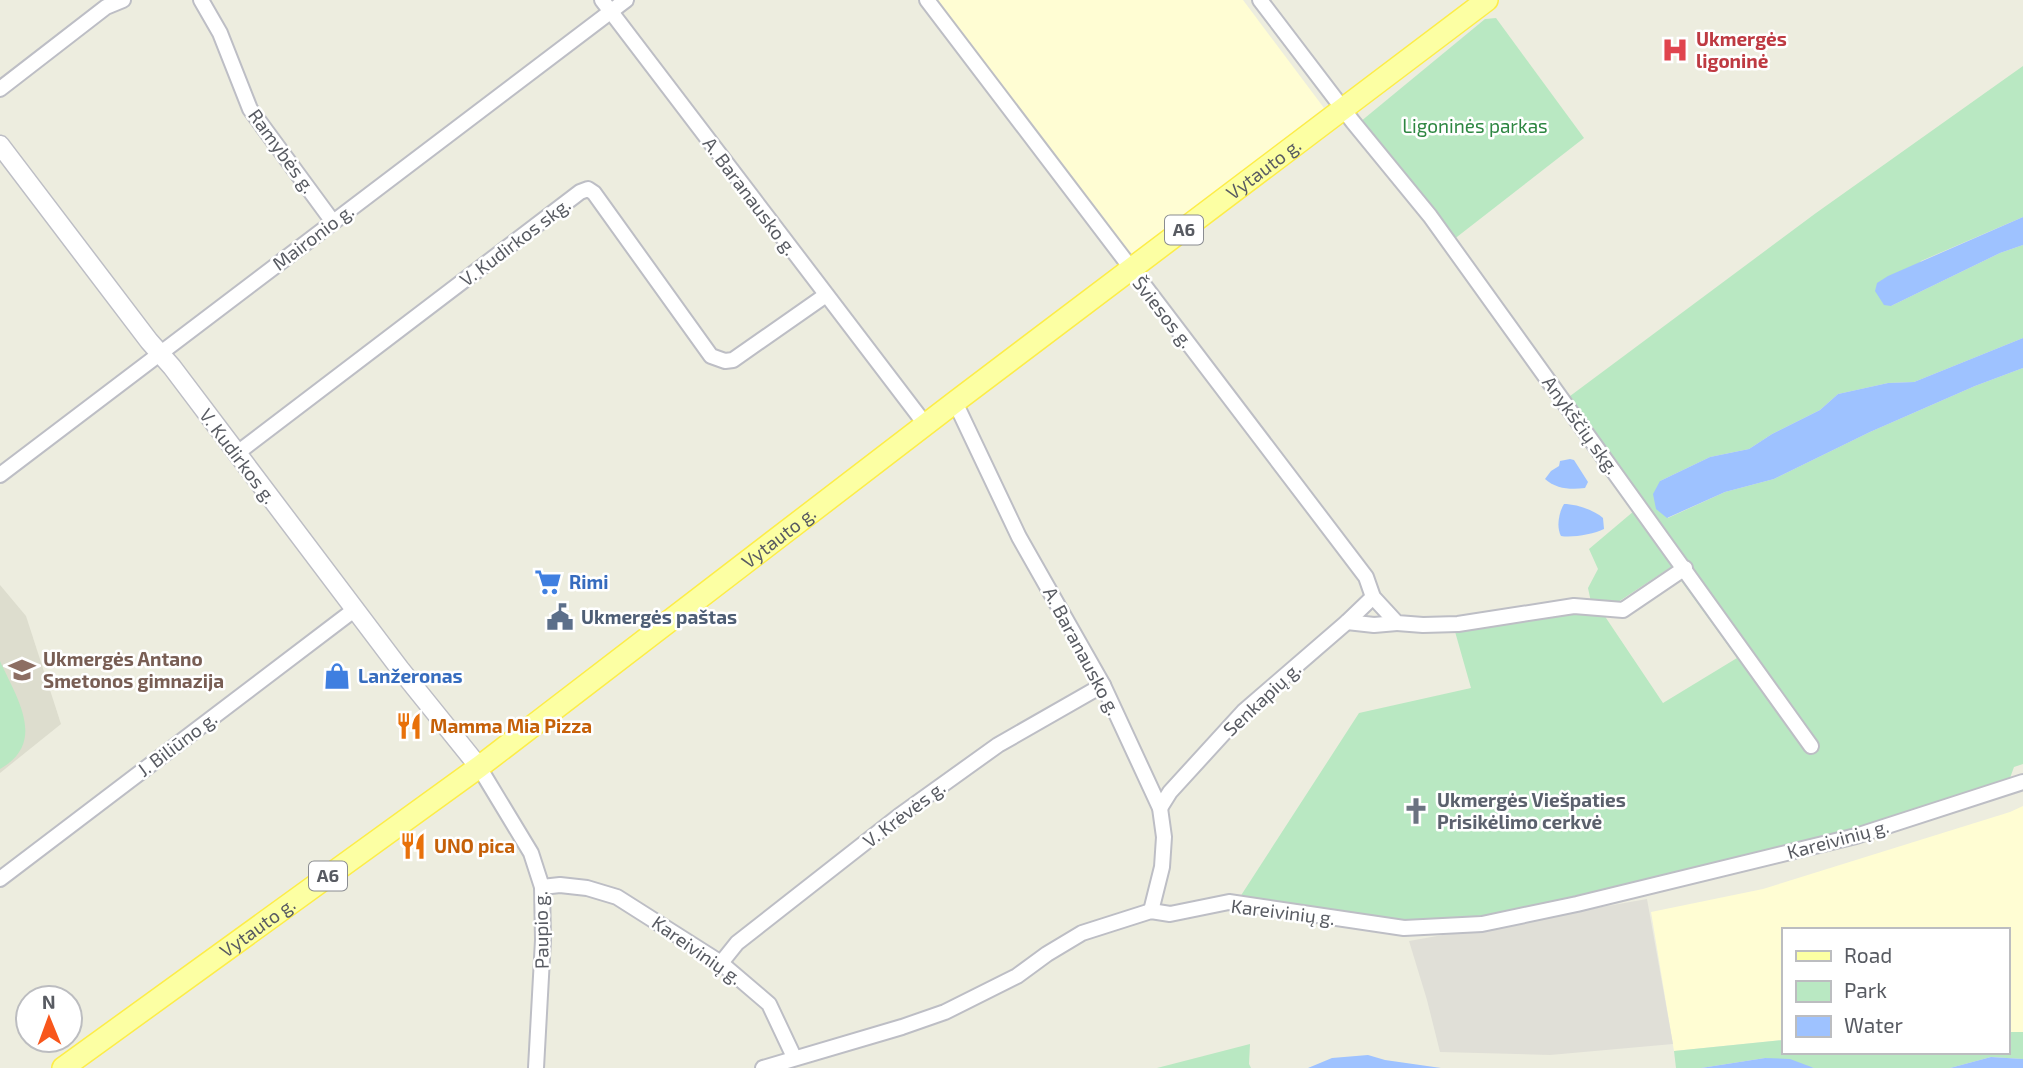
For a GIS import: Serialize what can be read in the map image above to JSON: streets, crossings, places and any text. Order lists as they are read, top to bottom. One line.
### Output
{"streets":{"main road":["Vytauto g.","A6"],"street":["Ramybės g.","A. Baranausko g.","Maironio g.","V. Kudirkos skg.","Šviesos g.","Anykščių skg.","V. Kudirkos g.","Senkapių g.","J. Biliūno g.","V. Krėvės g.","Kareivinių g.","Paupio g."]},"crossings":[["Ramybės g.","Maironio g."],["Vytauto g.","A. Baranausko g."],["Vytauto g.","Šviesos g."],["Vytauto g.","Anykščių skg."],["Vytauto g.","V. Kudirkos g."],["Vytauto g.","Paupio g."],["A. Baranausko g.","Maironio g."],["A. Baranausko g.","V. Kudirkos skg."],["A. Baranausko g.","Senkapių g."],["A. Baranausko g.","V. Krėvės g."],["A. Baranausko g.","Kareivinių g."],["Maironio g.","V. Kudirkos g."],["V. Kudirkos skg.","V. Kudirkos g."],["Šviesos g.","Senkapių g."],["V. Kudirkos g.","J. Biliūno g."],["V. Kudirkos g.","Paupio g."],["V. Krėvės g.","Kareivinių g."],["Kareivinių g.","Paupio g."]],"parks":["Ligoninės parkas"],"places":{"hospital":["Ukmergės ligoninė"],"supermarket":["Rimi"],"public building":["Ukmergės paštas"],"school or university":["Ukmergės Antano Smetonos gimnazija"],"shop":["Lanžeronas"],"restaurant":["Mamma Mia Pizza","UNO pica"],"church":["Ukmergės Viešpaties Prisikėlimo cerkvė"]},"legend":["Road","Park","Water"],"north":"top"}
